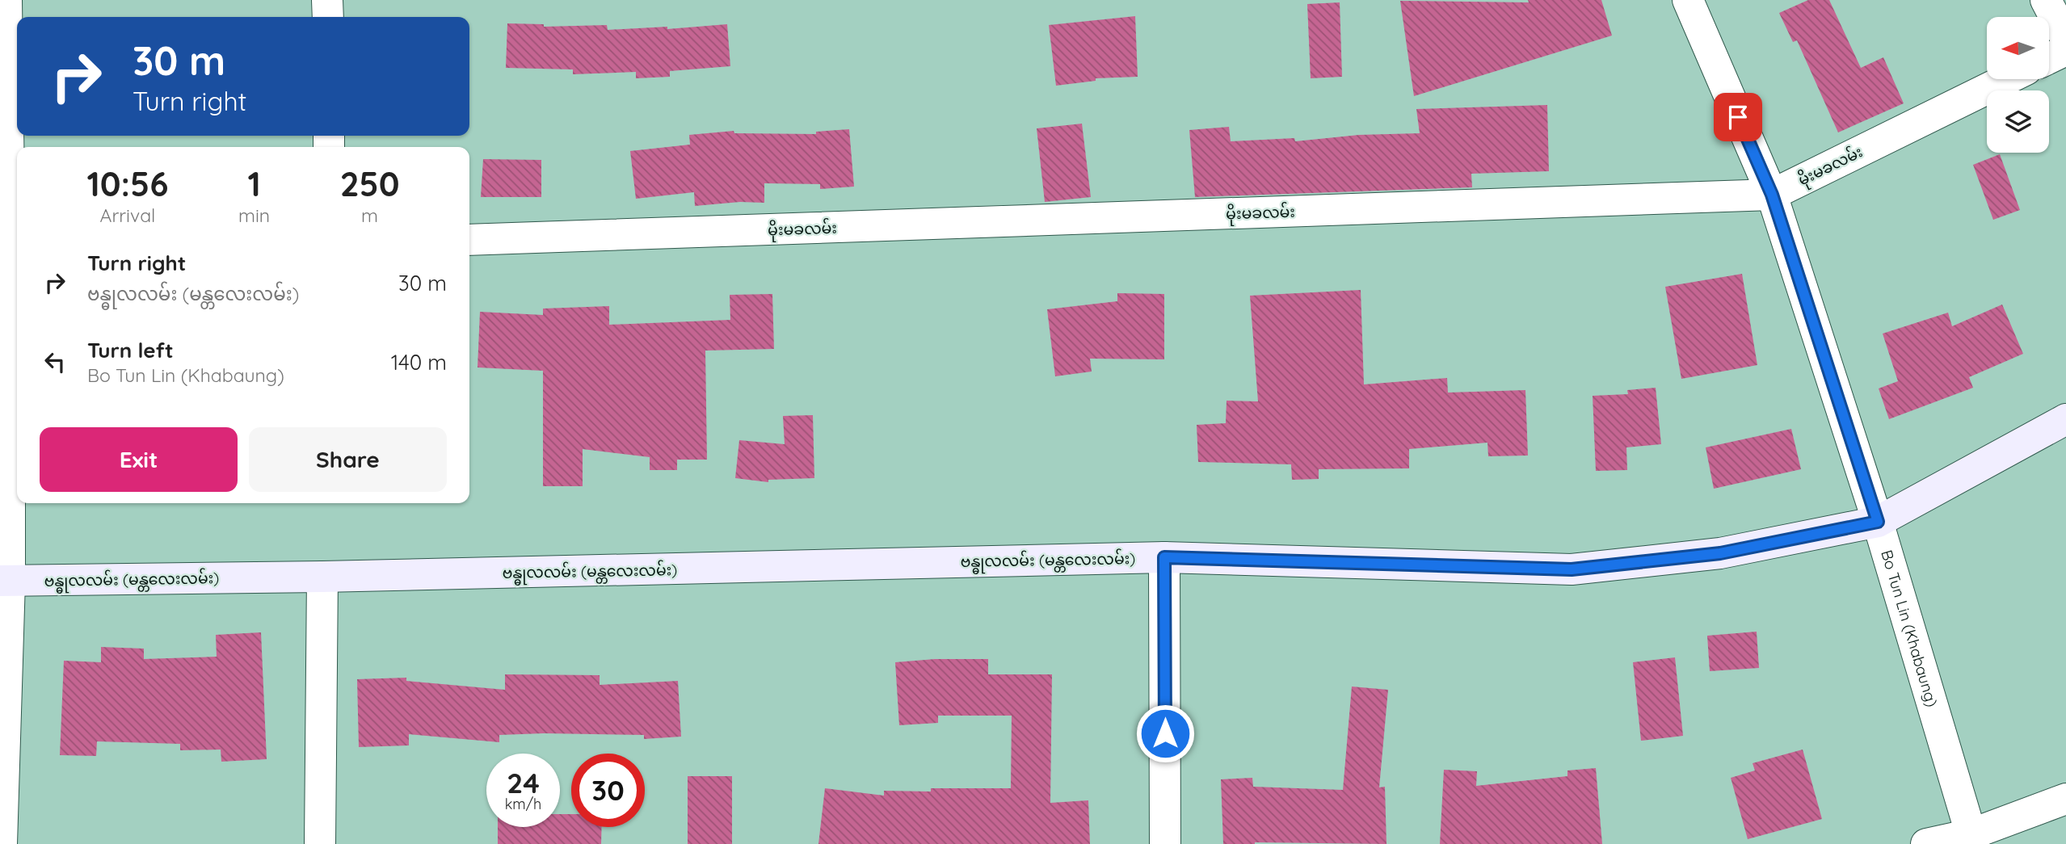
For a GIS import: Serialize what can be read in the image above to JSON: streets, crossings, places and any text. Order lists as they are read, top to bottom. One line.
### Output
{"streets":{"street":["မိုးမခလမ်း","ဗန္ဓုလလမ်း (မန္တလေးလမ်း)","Bo Tun Lin (Khabaung)"]},"crossings":[["မိုးမခလမ်း","Bo Tun Lin (Khabaung)"],["ဗန္ဓုလလမ်း (မန္တလေးလမ်း)","Bo Tun Lin (Khabaung)"]],"north":"left","page":{"turn":["30 m","Turn right"],"eta":["10:56","Arrival","1","min","250","m"],"list":[{"name":"Turn right","note":"ဗန္ဓုလလမ်း (မန္တလေးလမ်း)","value":"30 m"},{"name":"Turn left","note":"Bo Tun Lin (Khabaung)","value":"140 m"}],"buttons":["Exit","Share"],"speed":"24 km/h","limit":"30"}}
